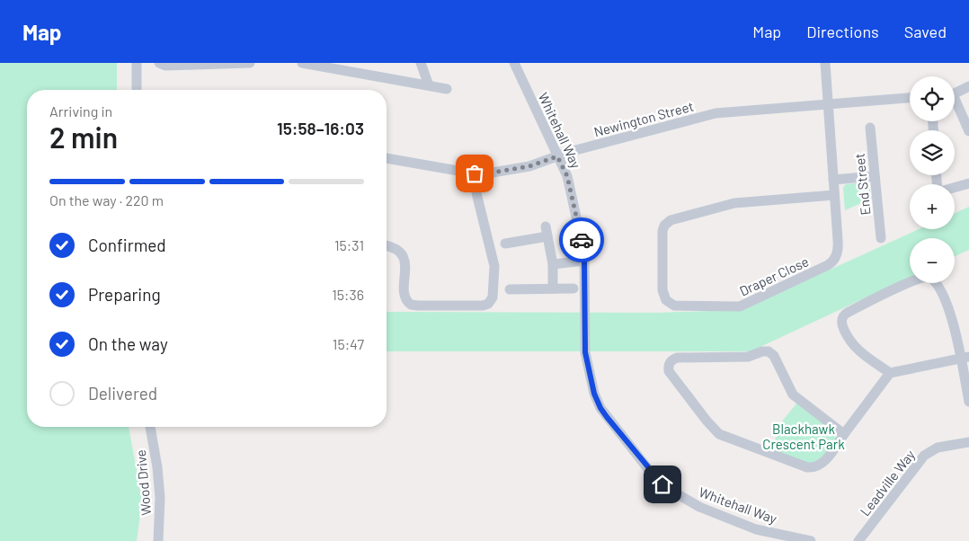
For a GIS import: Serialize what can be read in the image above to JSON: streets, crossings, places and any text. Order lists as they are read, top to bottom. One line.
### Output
{"streets":{"street":["Newington Street","Whitehall Way","End Street","Draper Close","Wood Drive","Leadville Way"]},"crossings":[["Newington Street","Whitehall Way"],["Newington Street","Draper Close"]],"parks":["Blackhawk Crescent Park"],"page":{"header":"Map","nav":["Map","Directions","Saved"],"map_buttons":["+","−"],"heading":["2 min","Arriving in","15:58–16:03"],"bar":"On the way · 220 m","list":[["Confirmed","15:31"],["Preparing","15:36"],["On the way","15:47"],"Delivered"]}}
